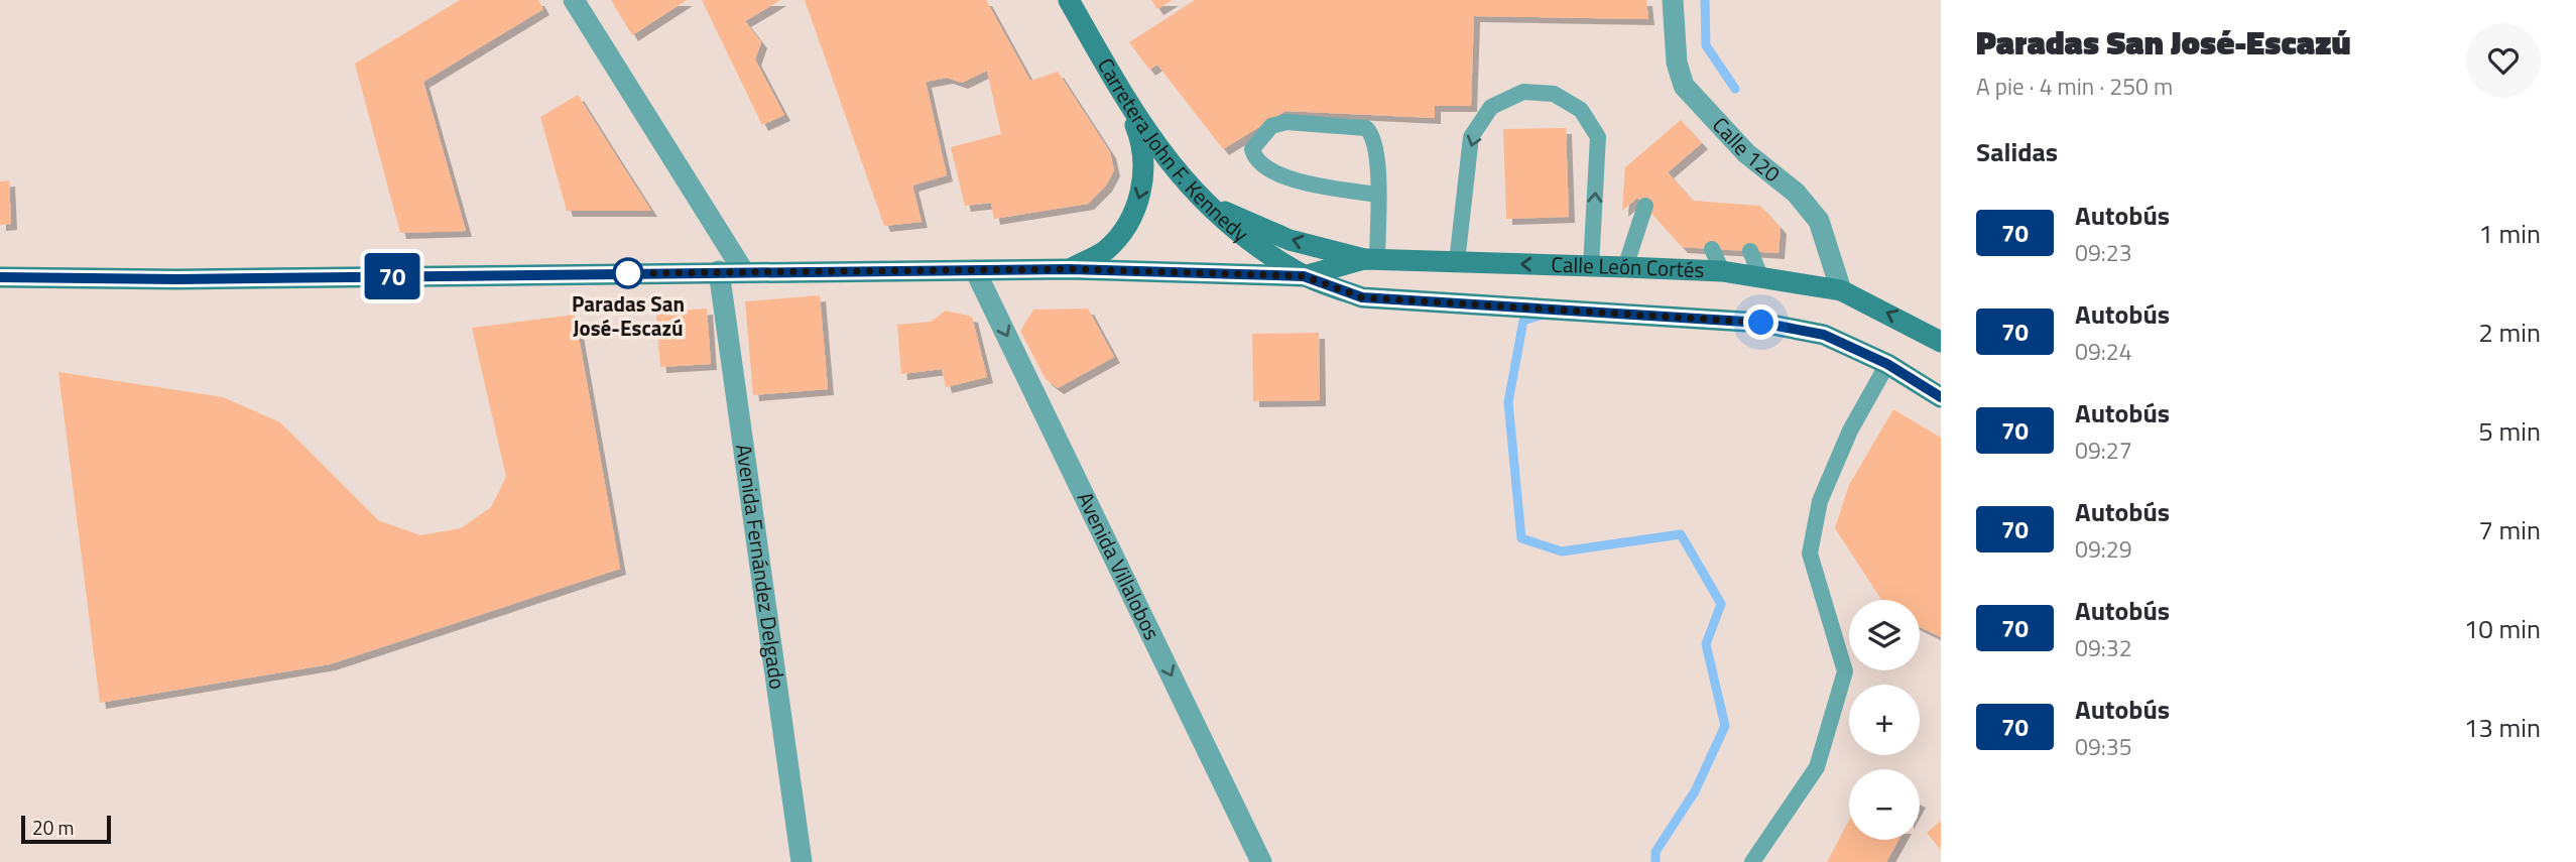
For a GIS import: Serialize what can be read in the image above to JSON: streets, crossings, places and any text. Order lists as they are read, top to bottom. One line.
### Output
{"streets":{"main road":["Carretera John F. Kennedy","Calle León Cortés"],"street":["Calle 120","Avenida Villalobos","Avenida Fernández Delgado"]},"crossings":[["Carretera John F. Kennedy","Calle León Cortés"],["Calle 120","Calle León Cortés"],["Calle León Cortés","Avenida Villalobos"],["Calle León Cortés","Avenida Fernández Delgado"]],"one_way":["Avenida Villalobos"],"places":["Paradas San José-Escazú"],"lines":["bus line 70"],"scale_bar":"20 m","page":{"on_map":"70","heading":[["Paradas San José-Escazú","A pie · 4 min · 250 m"],"Salidas"],"list":[{"mark":"70","name":"Autobús","note":"09:23","value":"1 min"},{"mark":"70","name":"Autobús","note":"09:24","value":"2 min"},{"mark":"70","name":"Autobús","note":"09:27","value":"5 min"},{"mark":"70","name":"Autobús","note":"09:29","value":"7 min"},{"mark":"70","name":"Autobús","note":"09:32","value":"10 min"},{"mark":"70","name":"Autobús","note":"09:35","value":"13 min"}],"map_buttons":["+","−"],"scale":"20 m"}}
